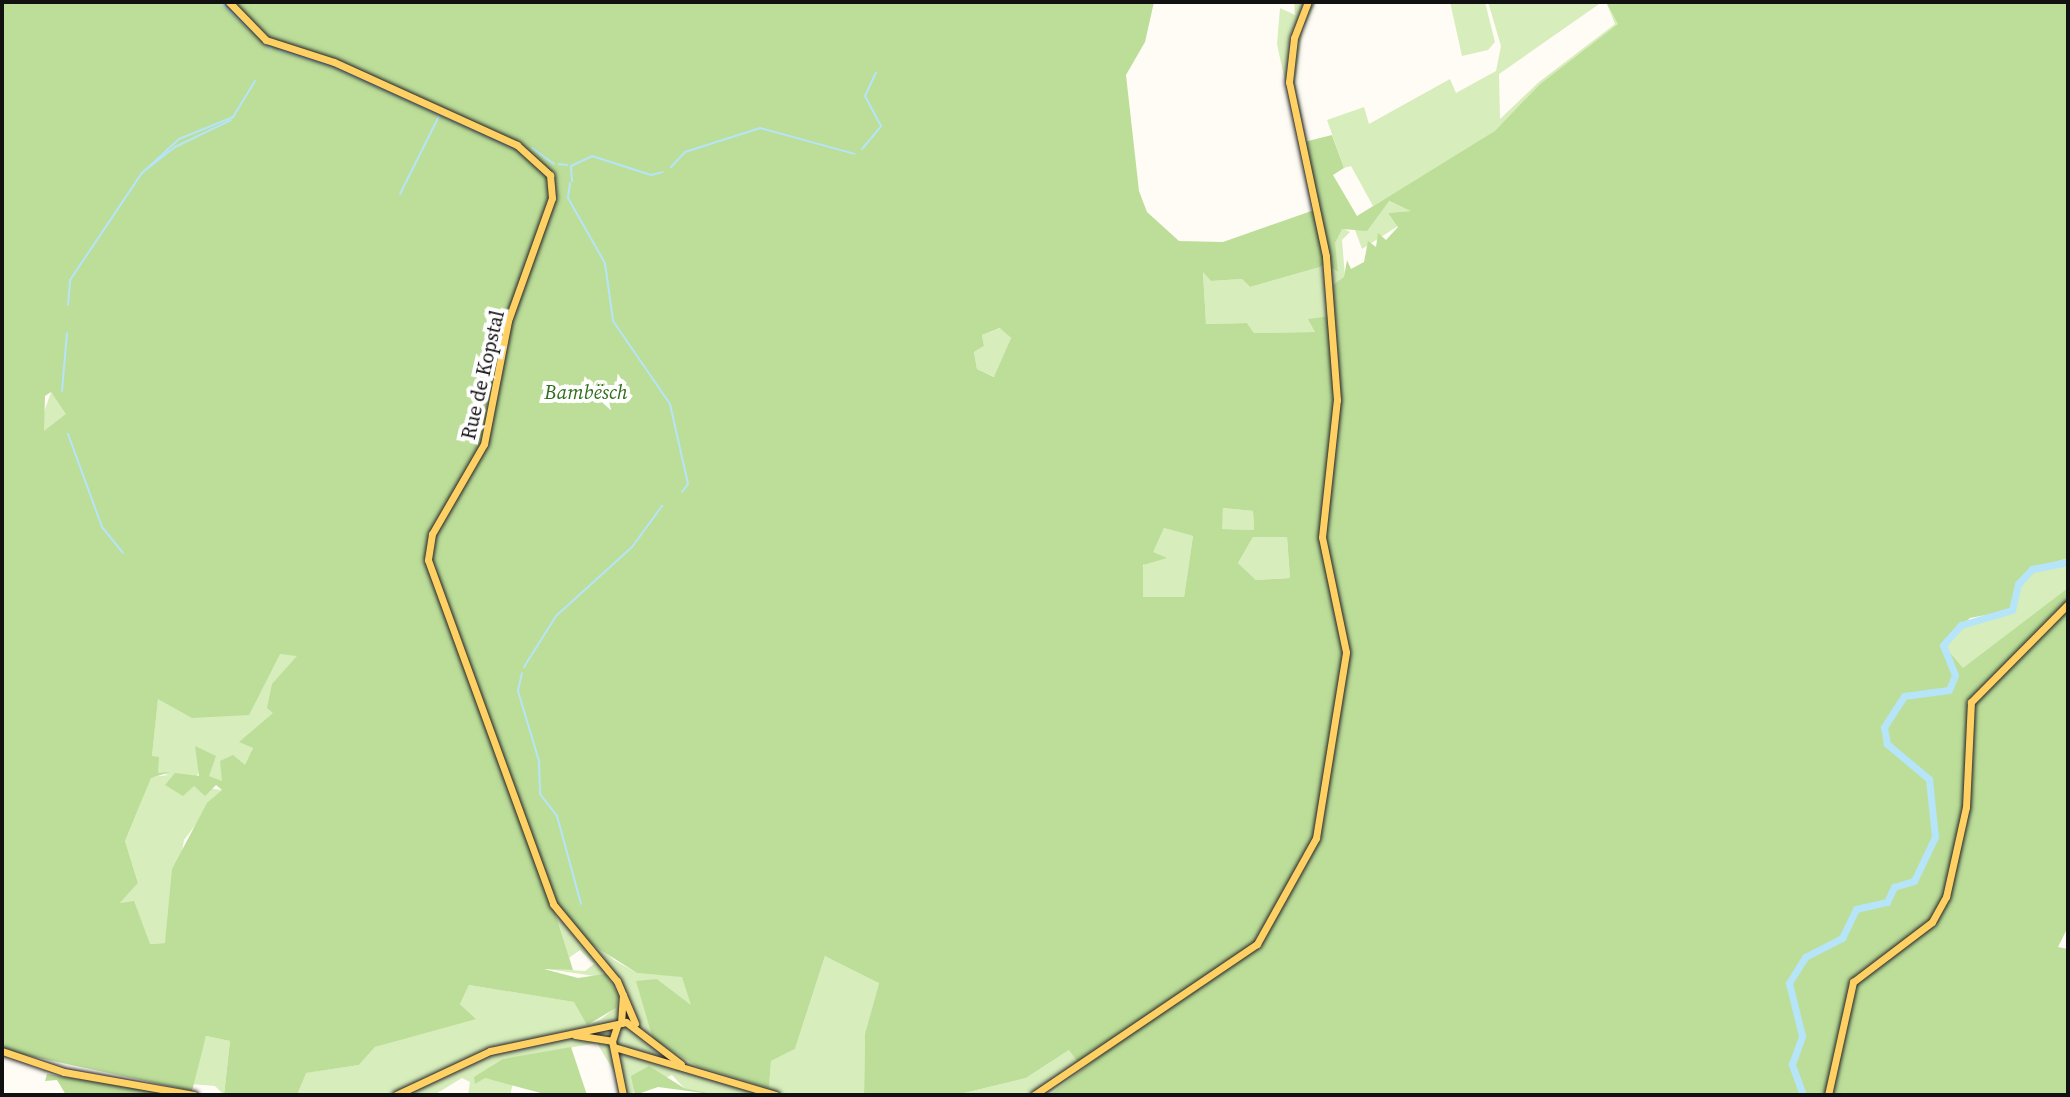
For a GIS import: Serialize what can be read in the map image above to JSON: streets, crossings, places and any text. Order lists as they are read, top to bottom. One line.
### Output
{"streets":{"main road":["Rue de Kopstal"]},"parks":["Bambësch"]}
